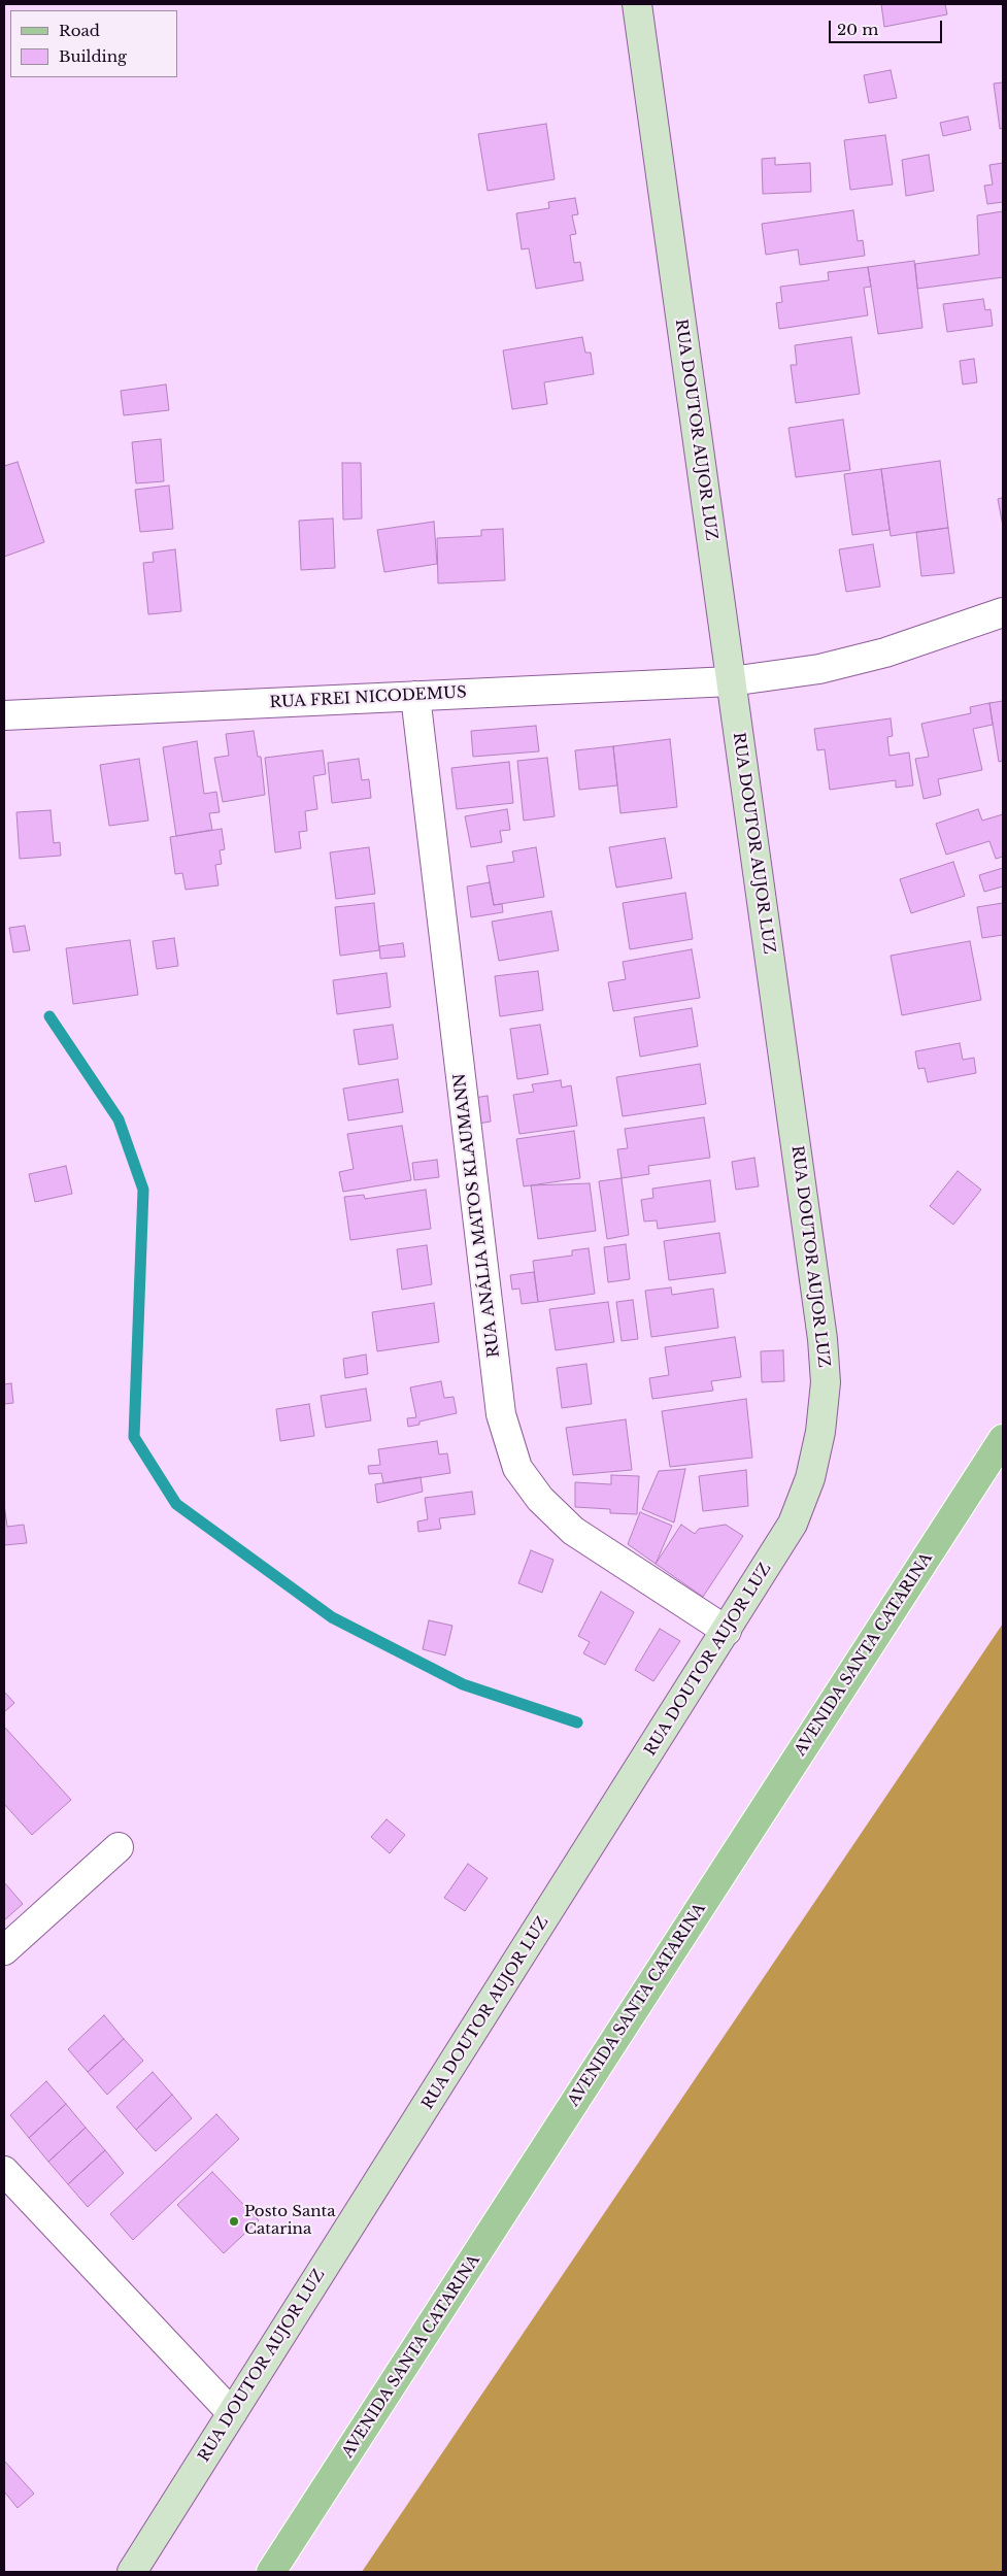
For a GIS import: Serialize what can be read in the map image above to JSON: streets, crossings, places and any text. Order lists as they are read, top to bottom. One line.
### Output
{"streets":{"main road":["AVENIDA SANTA CATARINA"],"street":["RUA DOUTOR AUJOR LUZ","RUA FREI NICODEMUS","RUA ANÁLIA MATOS KLAUMANN"]},"crossings":[["RUA DOUTOR AUJOR LUZ","RUA FREI NICODEMUS"],["RUA DOUTOR AUJOR LUZ","RUA ANÁLIA MATOS KLAUMANN"],["RUA FREI NICODEMUS","RUA ANÁLIA MATOS KLAUMANN"]],"places":["Posto Santa Catarina"],"legend":["Road","Building"],"scale_bar":"20 m"}
